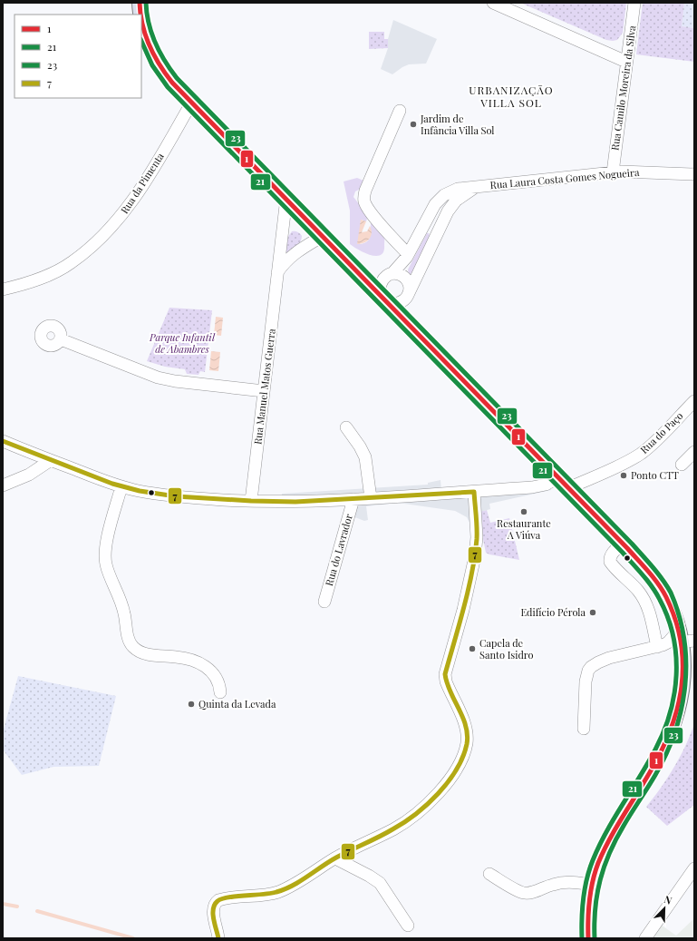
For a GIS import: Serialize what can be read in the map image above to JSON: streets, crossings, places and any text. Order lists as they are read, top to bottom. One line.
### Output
{"streets":{"street":["Rua Camilo Moreira da Silva","Rua Laura Costa Gomes Nogueira","Rua da Pimenta","Rua Manuel Matos Guerra","Rua do Paço","Rua do Lavrador"]},"crossings":[["Rua Camilo Moreira da Silva","Rua Laura Costa Gomes Nogueira"],["Rua Manuel Matos Guerra","Rua do Paço"],["Rua do Paço","Rua do Lavrador"]],"districts":["URBANIZAÇÃO VILLA SOL"],"parks":["Parque Infantil de Abambres"],"places":["Jardim de Infância Villa Sol","Ponto CTT","Restaurante A Viúva","Edifício Pérola","Capela de Santo Isidro","Quinta da Levada"],"lines":["transit line 1","transit line 23","transit line 21","transit line 7"],"legend":["1","21","23","7"],"north":"top right"}
